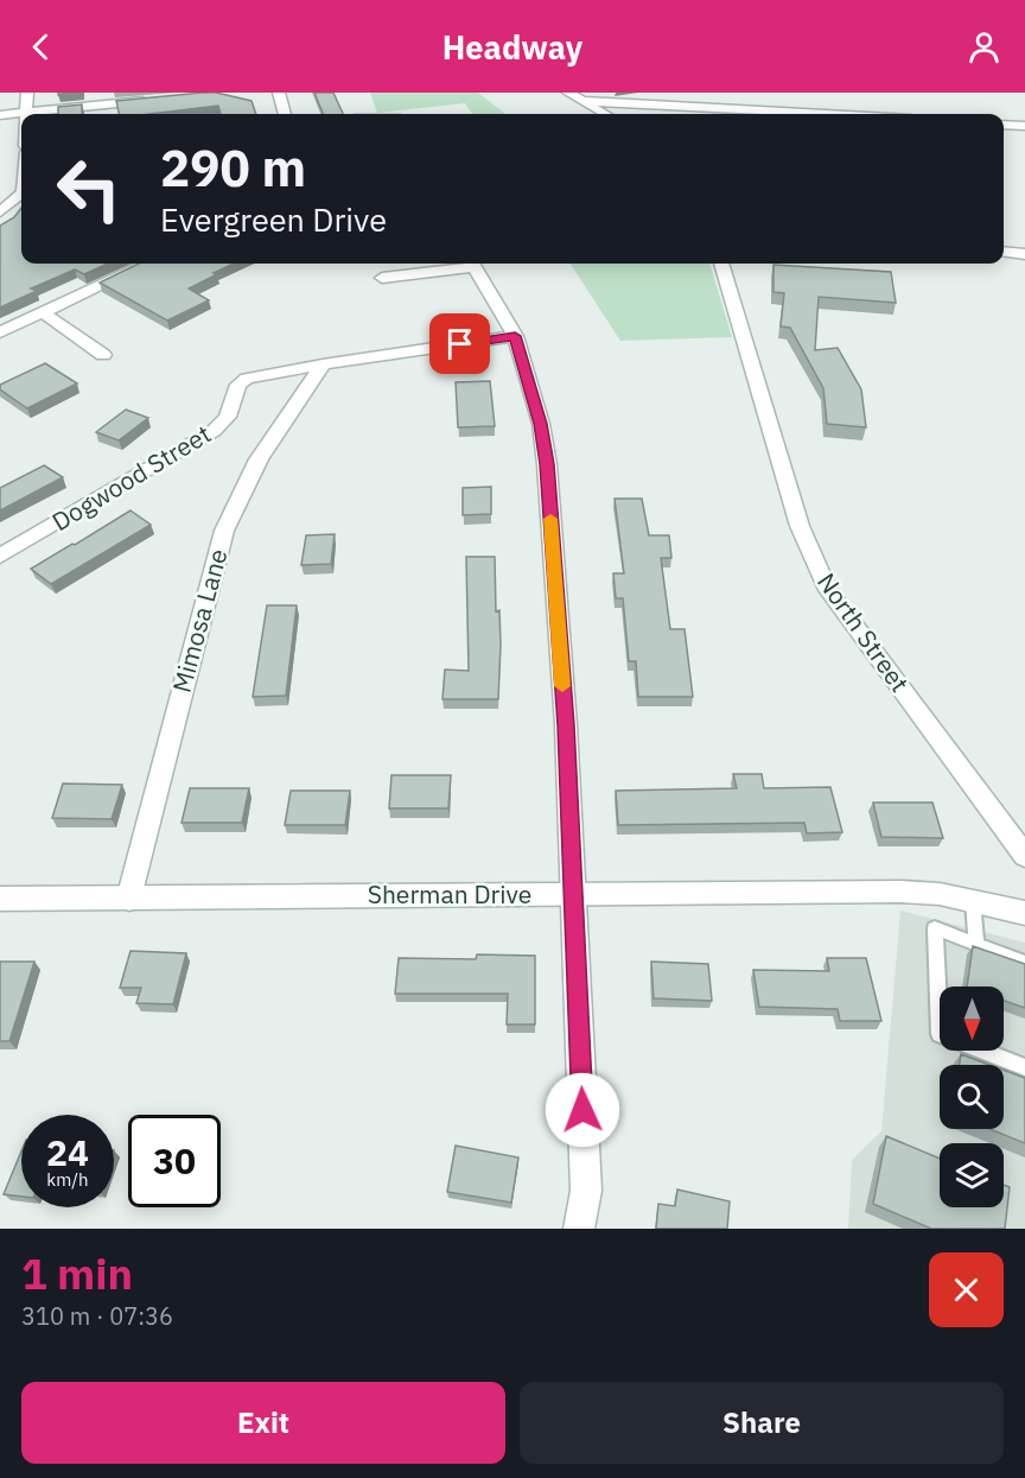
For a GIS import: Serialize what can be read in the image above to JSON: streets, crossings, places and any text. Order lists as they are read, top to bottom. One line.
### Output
{"streets":{"street":["Dogwood Street","Mimosa Lane","North Street","Sherman Drive"]},"crossings":[["Dogwood Street","Mimosa Lane"],["Mimosa Lane","Sherman Drive"]],"north":"bottom","page":{"header":"Headway","turn":["290 m","Evergreen Drive"],"speed":"24 km/h","limit":"30","heading":["1 min","310 m · 07:36"],"buttons":["Exit","Share"]}}
